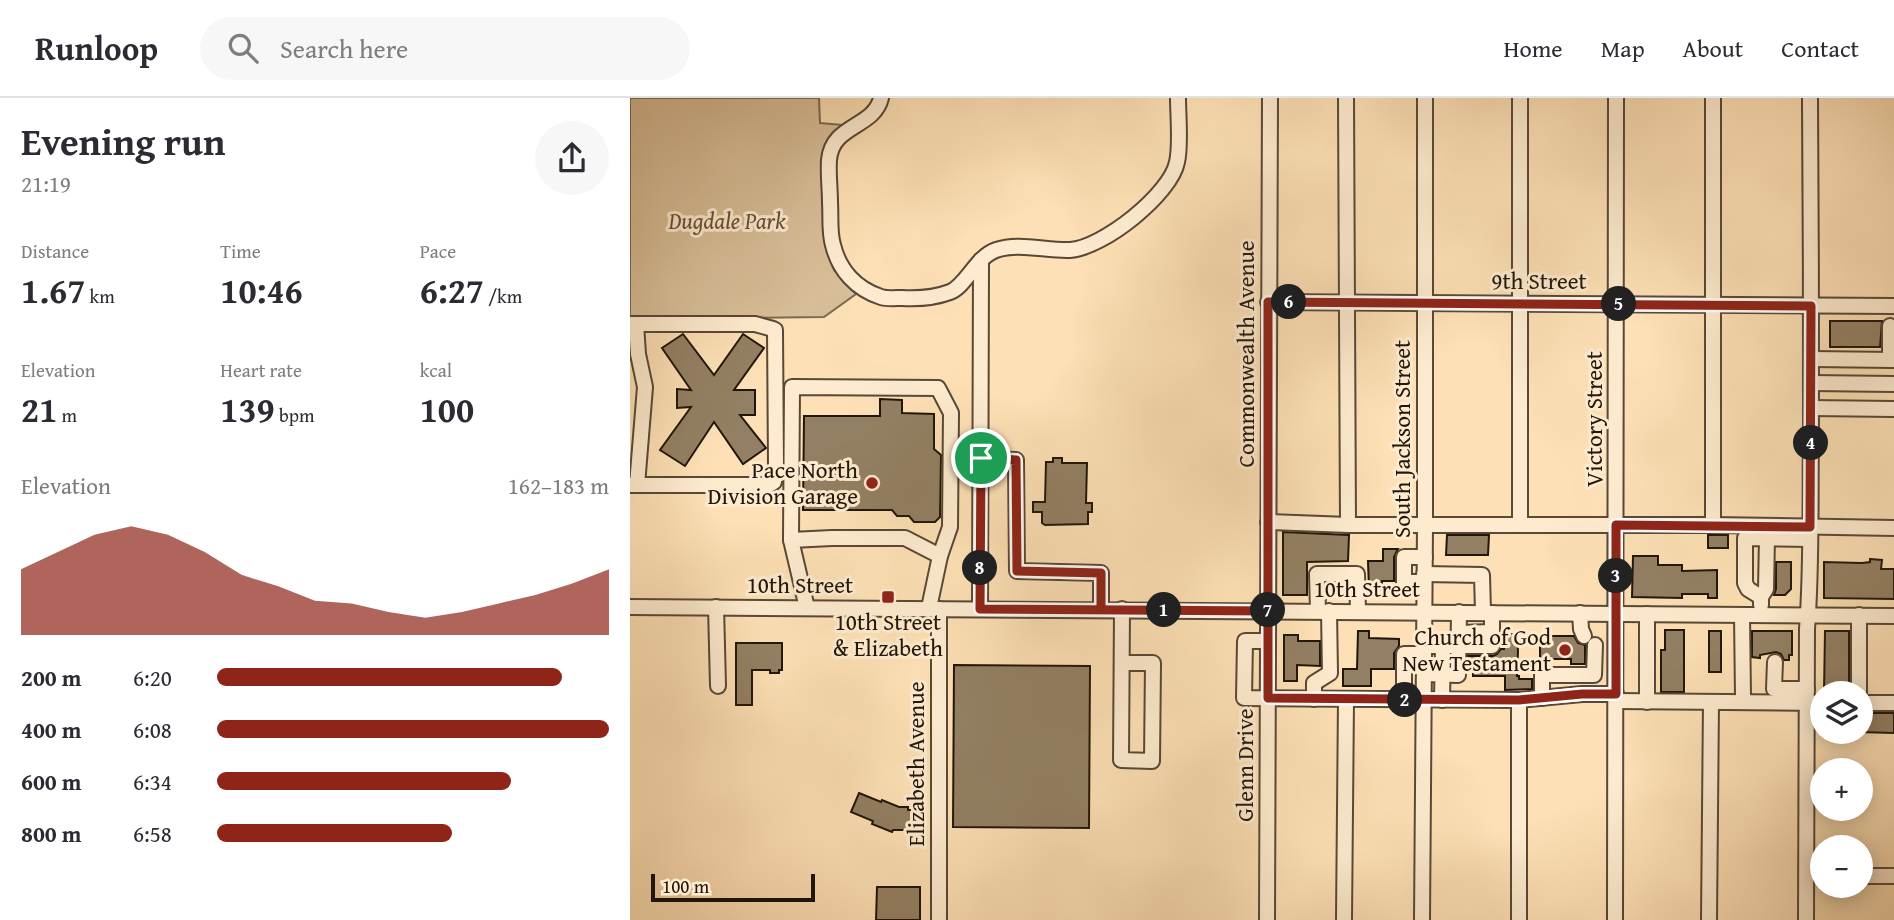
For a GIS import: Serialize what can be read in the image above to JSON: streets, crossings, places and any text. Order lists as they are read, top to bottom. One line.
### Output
{"streets":{"street":["9th Street","Commonwealth Avenue","Victory Street","South Jackson Street","10th Street","Elizabeth Avenue","Glenn Drive"]},"crossings":[["9th Street","Commonwealth Avenue"],["9th Street","Victory Street"],["9th Street","South Jackson Street"],["Commonwealth Avenue","10th Street"],["Commonwealth Avenue","Glenn Drive"],["Victory Street","10th Street"],["South Jackson Street","10th Street"],["10th Street","Elizabeth Avenue"],["10th Street","Glenn Drive"]],"parks":["Dugdale Park"],"places":{"other":["Pace North Division Garage","Church of God New Testament"],"transit":["10th Street & Elizabeth"]},"scale_bar":"100 m","page":{"header":"Runloop","search":"Search here","nav":["Home","Map","About","Contact"],"heading":["Evening run","21:19"],"stats":[["Distance","1.67 km"],["Time","10:46"],["Pace","6:27 /km"],["Elevation","21 m"],["Heart rate","139 bpm"],["kcal","100"]],"pins":["6","5","4","8","3","1","7","2"],"chart":["Elevation","162–183 m"],"list":[{"name":"200 m","note":"6:20"},{"name":"400 m","note":"6:08"},{"name":"600 m","note":"6:34"},{"name":"800 m","note":"6:58"}],"map_buttons":["+","−"],"scale":"100 m"}}
